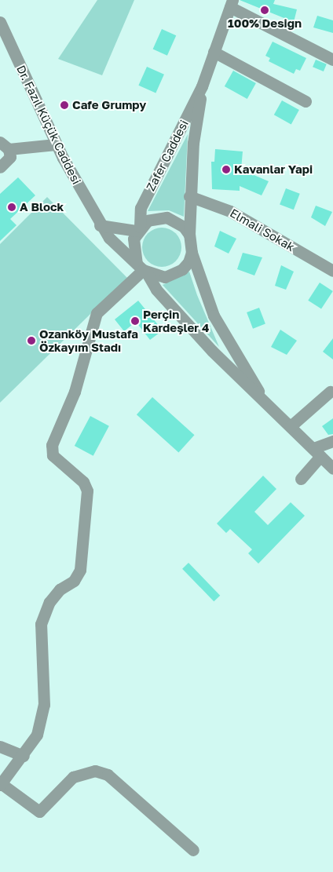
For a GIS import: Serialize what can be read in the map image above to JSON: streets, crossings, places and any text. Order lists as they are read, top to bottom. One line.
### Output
{"streets":{"street":["Dr. Fazıl Küçük Caddesi","Zafer Caddesi","Elmali Sokak"]},"crossings":[["Dr. Fazıl Küçük Caddesi","Zafer Caddesi"],["Zafer Caddesi","Elmali Sokak"]],"places":["100% Design","Cafe Grumpy","Kavanlar Yapi","A Block","Perçin Kardeşler 4","Ozanköy Mustafa Özkayım Stadı"]}
